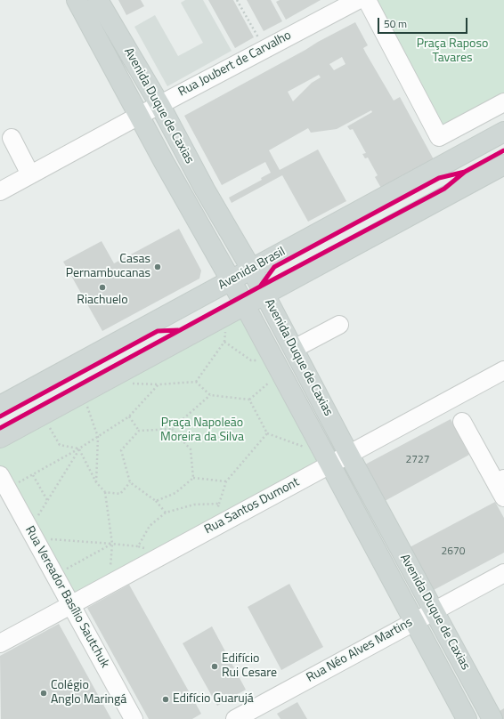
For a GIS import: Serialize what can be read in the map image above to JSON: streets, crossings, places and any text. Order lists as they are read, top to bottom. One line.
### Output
{"streets":{"main road":["Avenida Duque de Caxias","Avenida Brasil"],"street":["Rua Joubert de Carvalho","Rua Santos Dumont","Rua Vereador Basílio Sautchuk","Rua Néo Alves Martins"]},"crossings":[["Rua Joubert de Carvalho","Avenida Duque de Caxias"],["Avenida Duque de Caxias","Avenida Brasil"],["Avenida Duque de Caxias","Rua Santos Dumont"],["Avenida Duque de Caxias","Rua Néo Alves Martins"],["Rua Santos Dumont","Rua Vereador Basílio Sautchuk"]],"parks":["Praça Raposo Tavares","Praça Napoleão Moreira da Silva"],"places":["Casas Pernambucanas","Riachuelo","Edifício Rui Cesare","Colégio Anglo Maringá","Edifício Guarujá"],"house_numbers":["2727","2670"],"scale_bar":"50 m"}
